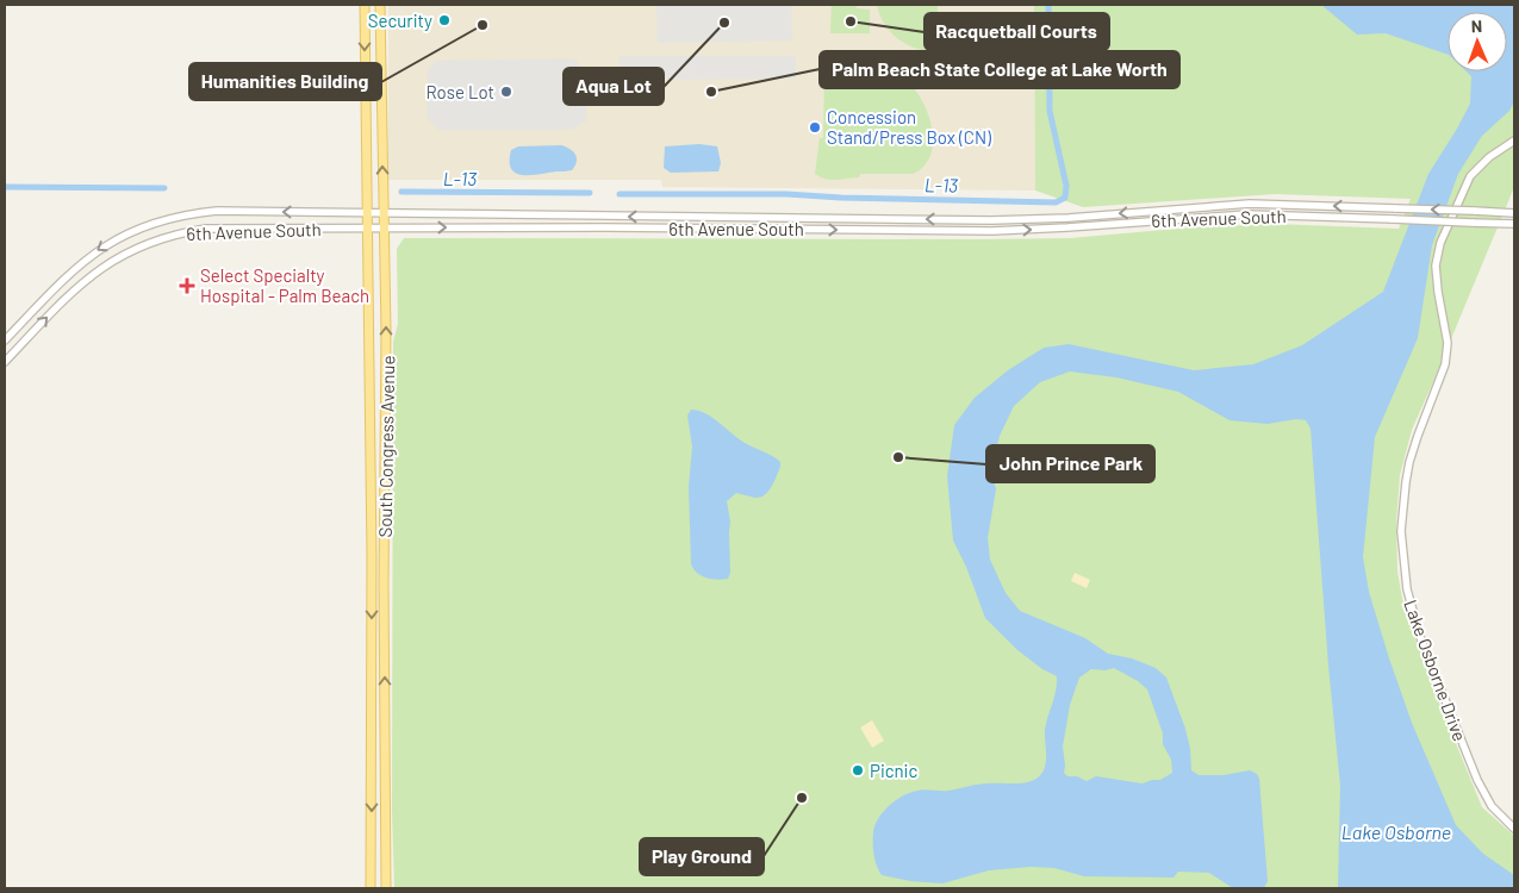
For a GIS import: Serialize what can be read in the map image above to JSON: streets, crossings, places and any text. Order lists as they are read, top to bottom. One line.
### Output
{"streets":{"main road":["South Congress Avenue"],"street":["6th Avenue South","Lake Osborne Drive"]},"crossings":[["6th Avenue South","South Congress Avenue"]],"water":["L-13","Lake Osborne"],"places":{"other":["Security","Racquetball Courts","Aqua Lot","Humanities Building","Rose Lot","Palm Beach State College at Lake Worth","Concession Stand/Press Box (CN)","John Prince Park","Picnic","Play Ground"],"health":["Select Specialty Hospital - Palm Beach"]},"north":"top"}
